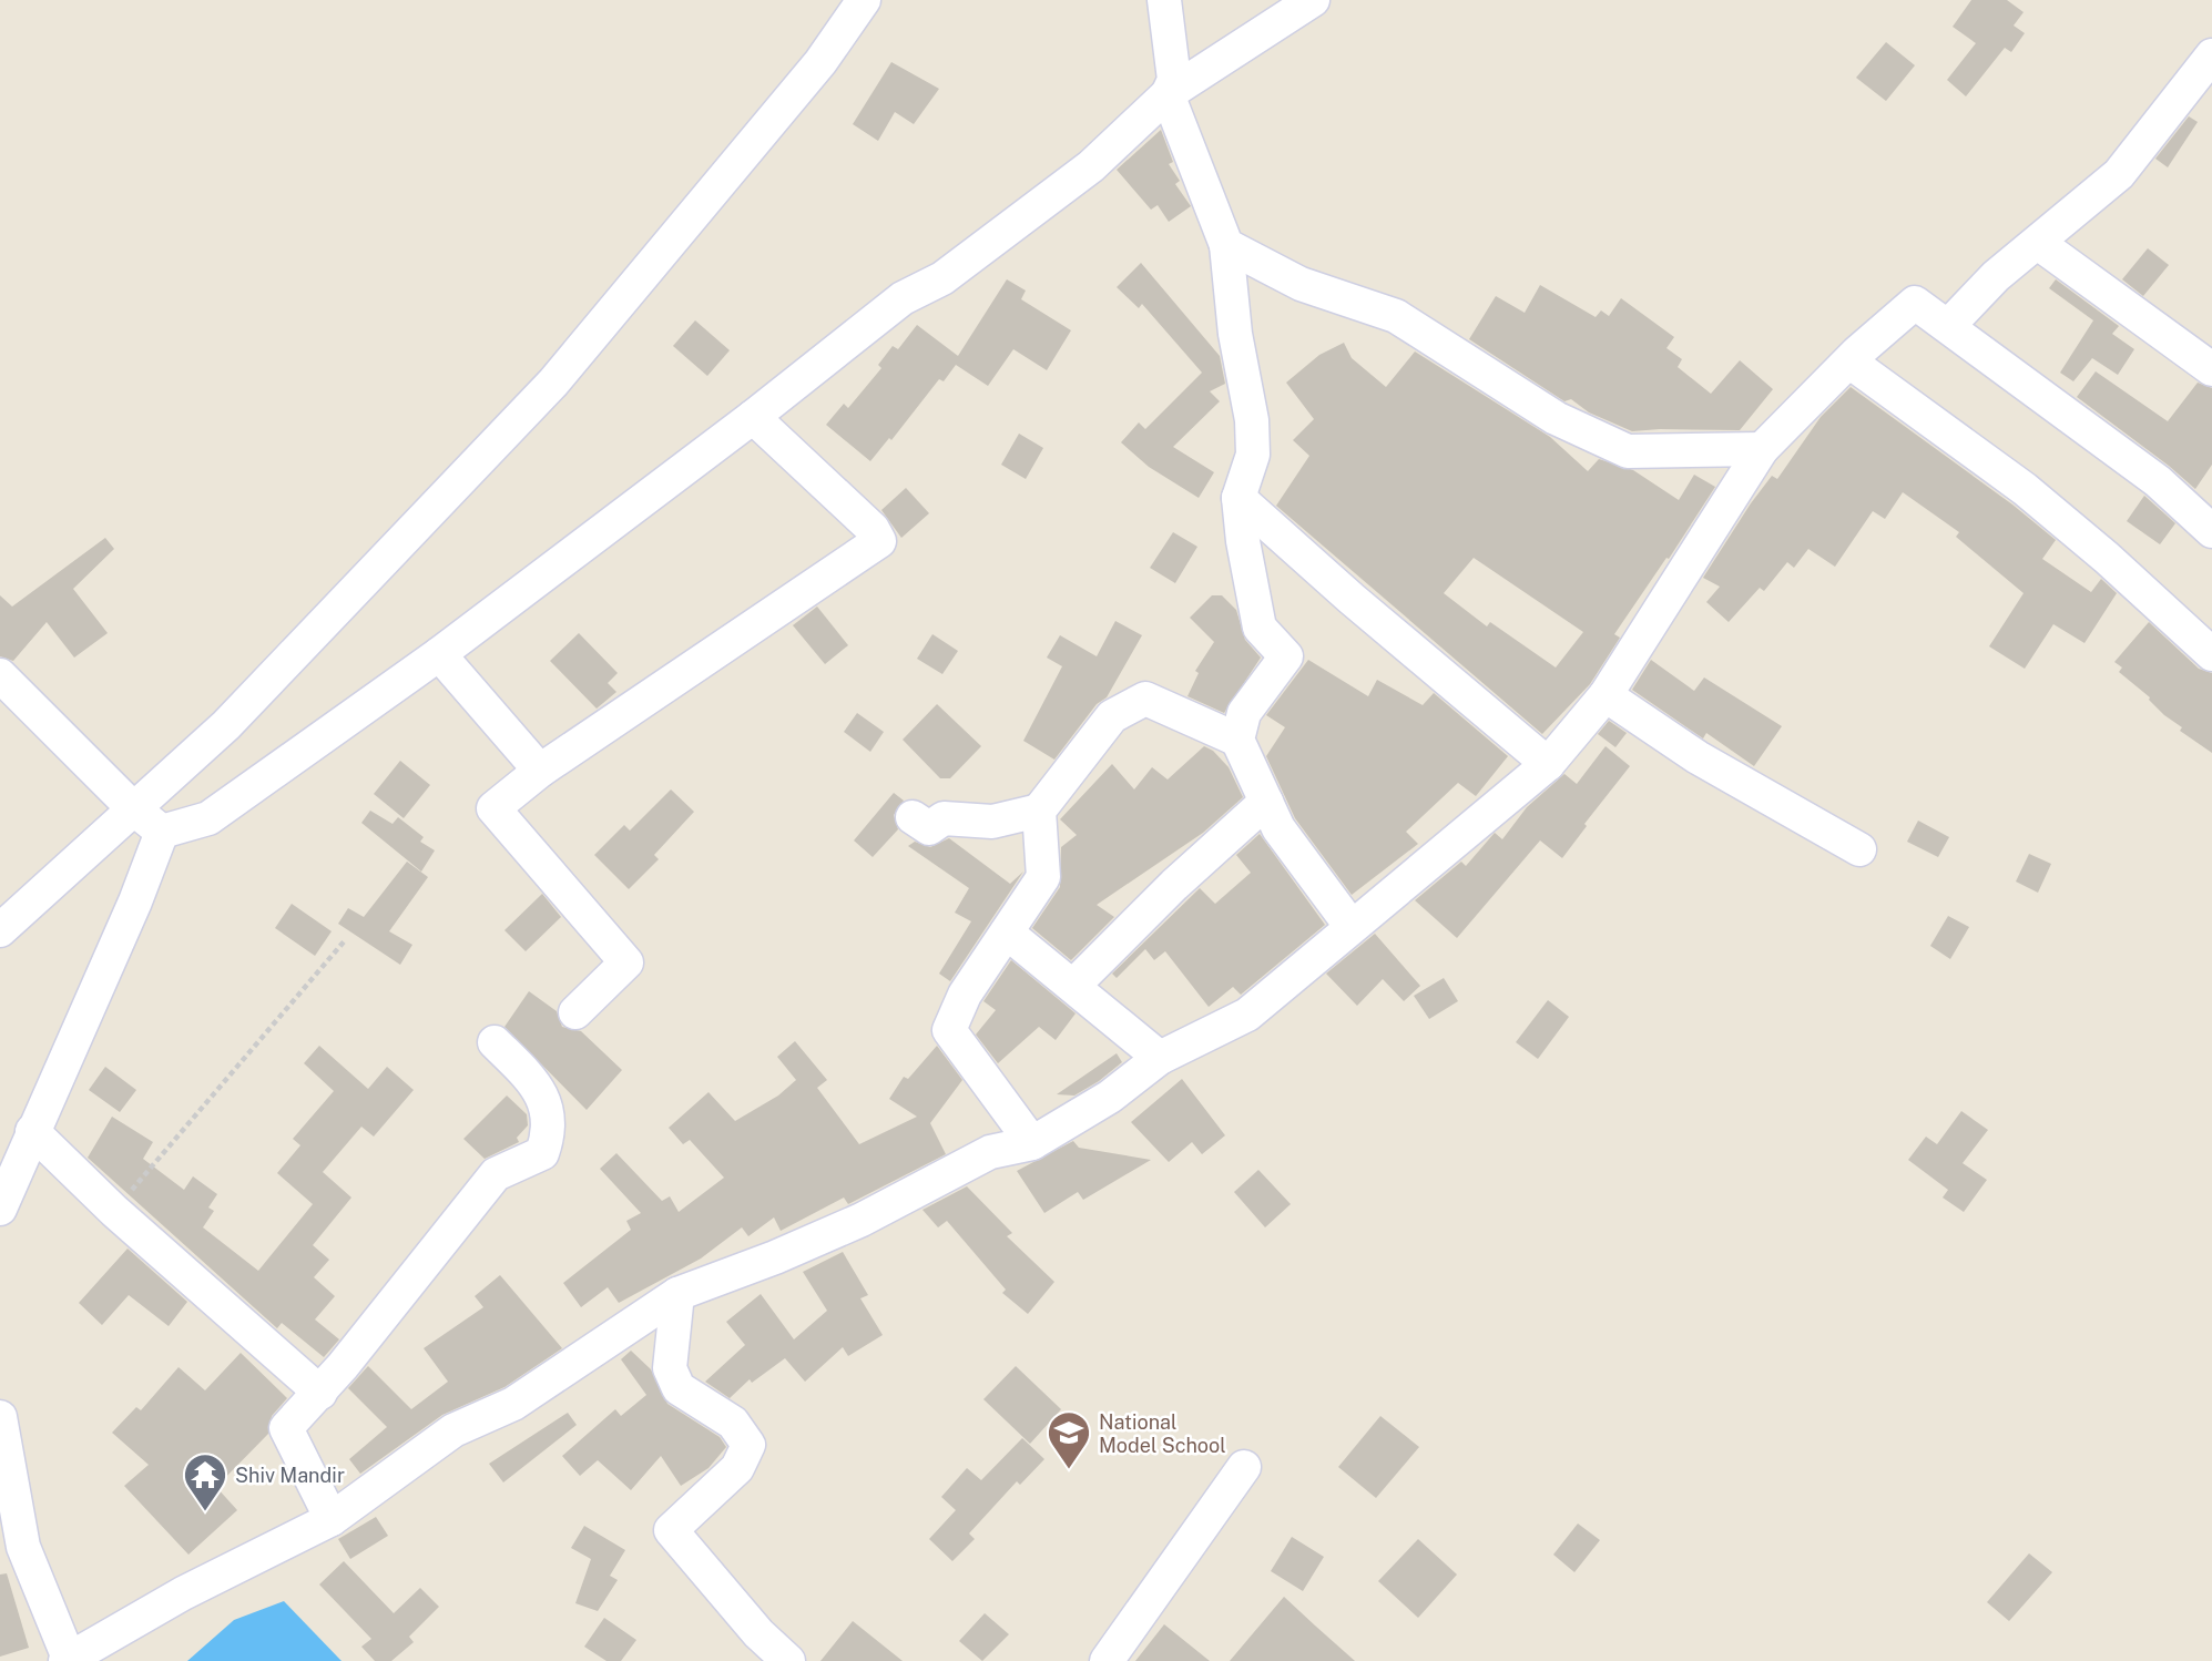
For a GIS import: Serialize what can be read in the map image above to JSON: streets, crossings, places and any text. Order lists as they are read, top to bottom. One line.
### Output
{"places":{"school or university":["National Model School"],"temple":["Shiv Mandir"]}}
